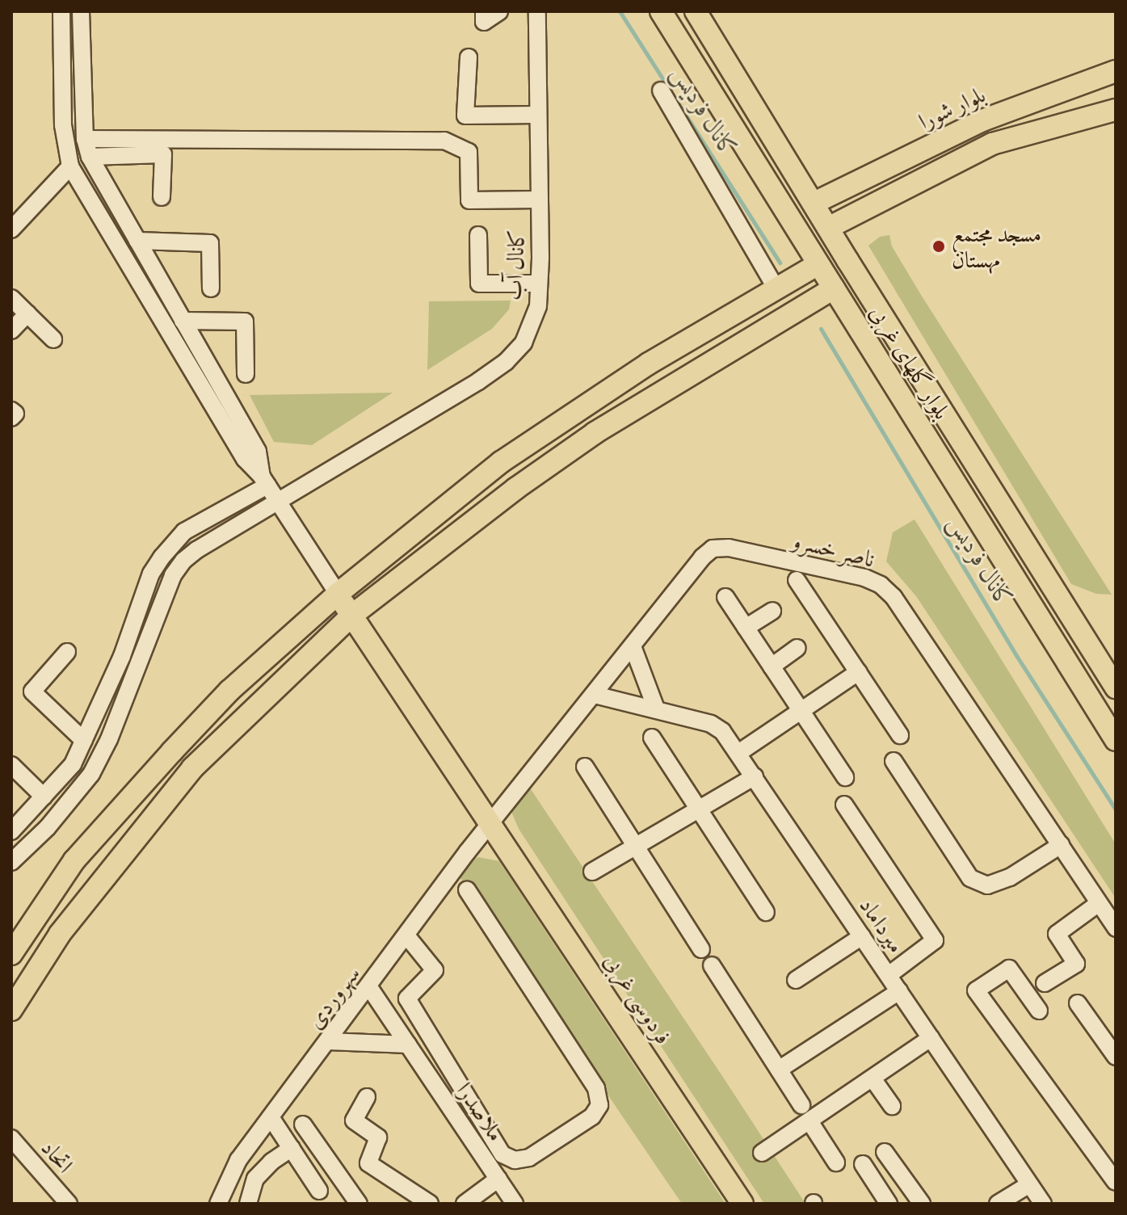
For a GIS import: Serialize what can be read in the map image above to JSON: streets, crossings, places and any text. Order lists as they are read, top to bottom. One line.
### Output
{"streets":{"main road":["بلوار شورا","بلوار گلهای غربی","فردوسی غربی"],"street":["کانال آب","ناصر خسرو","میرداماد","سهروردی","ملاصدرا","اتحاد"]},"crossings":[["بلوار شورا","بلوار گلهای غربی"],["ناصر خسرو","میرداماد"],["ناصر خسرو","سهروردی"],["ناصر خسرو","فردوسی غربی"],["سهروردی","فردوسی غربی"],["سهروردی","ملاصدرا"]],"water":["کانال فردیس"],"places":["مسجد مجتمع مهستان"]}
